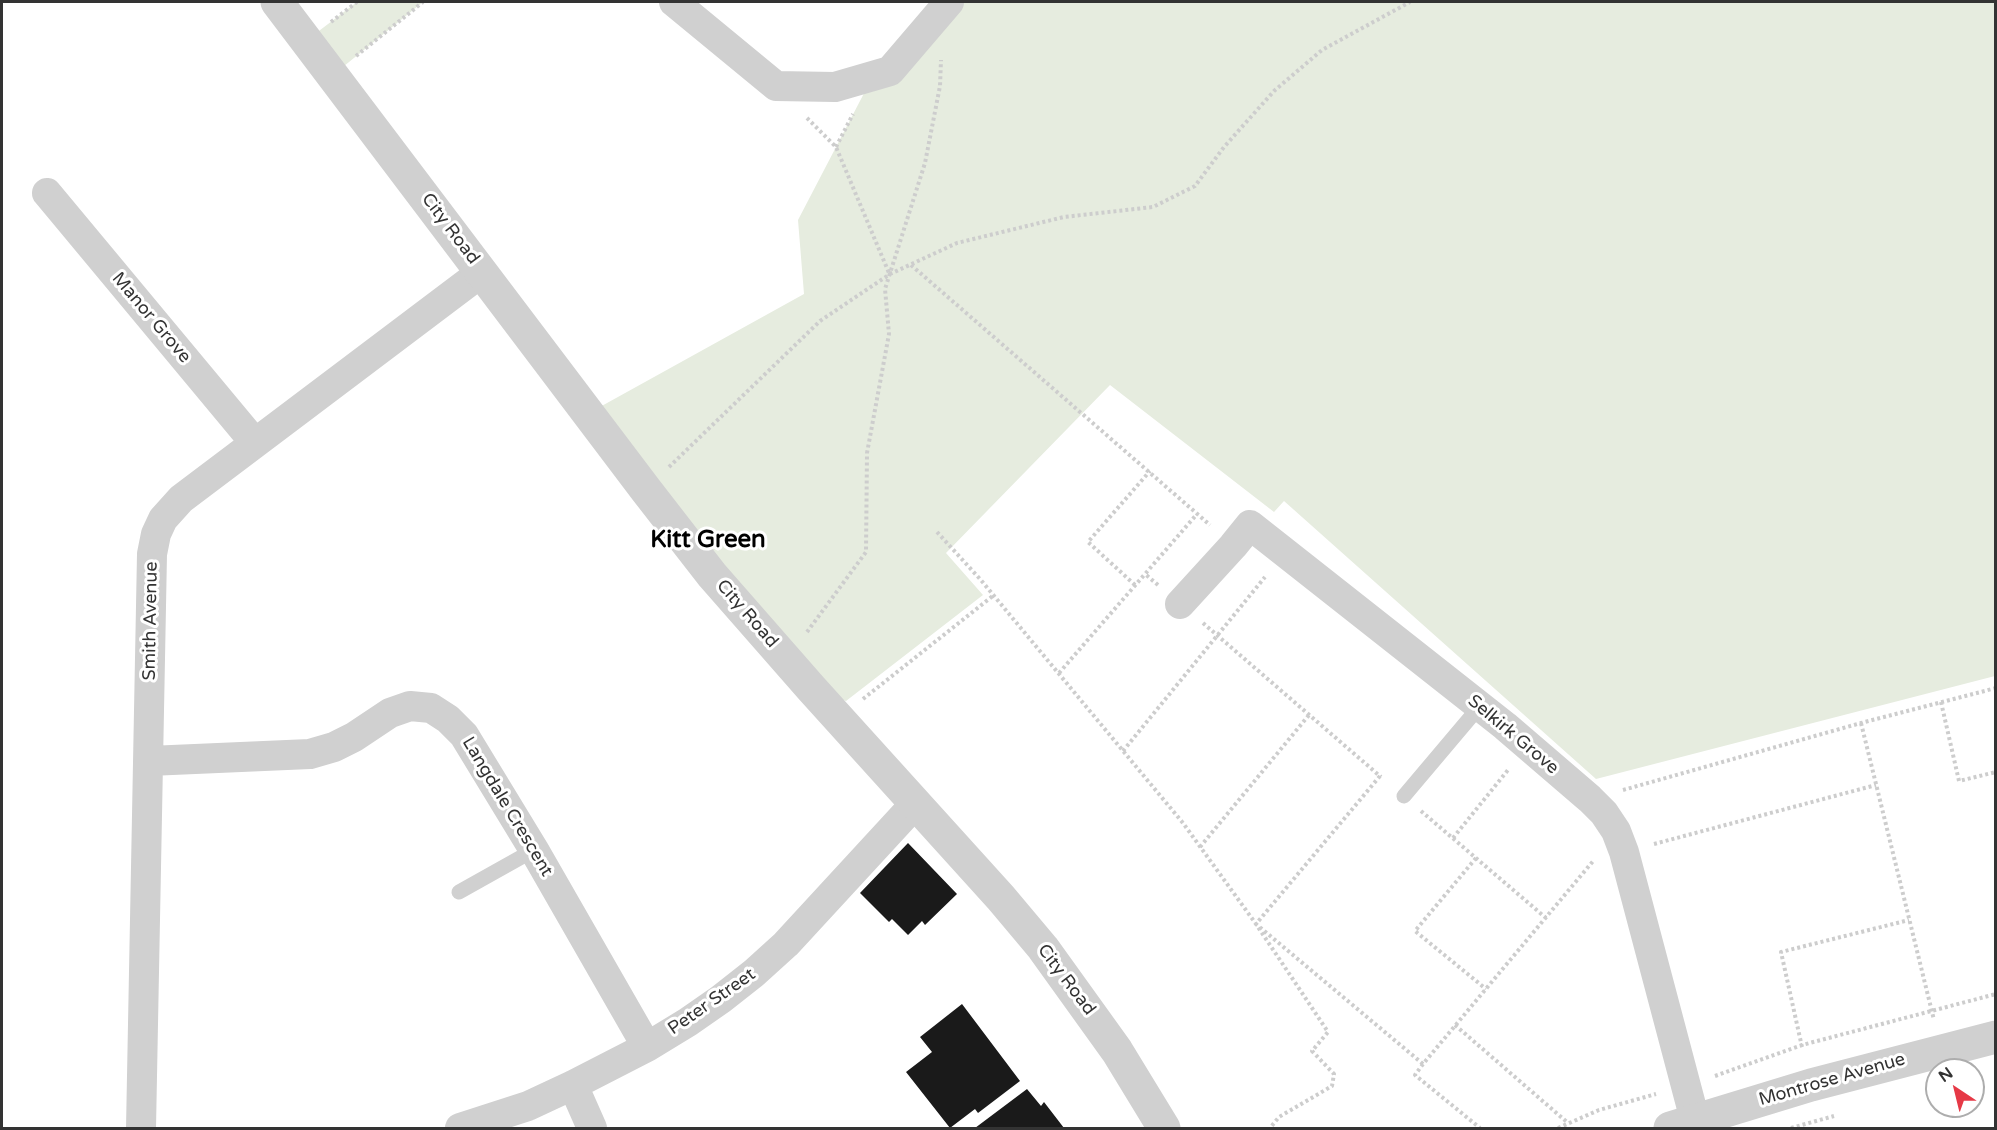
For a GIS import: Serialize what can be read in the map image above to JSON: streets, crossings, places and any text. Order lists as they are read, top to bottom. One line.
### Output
{"streets":{"street":["City Road","Manor Grove","Smith Avenue","Selkirk Grove","Langdale Crescent","Peter Street","Montrose Avenue"]},"crossings":[["City Road","Smith Avenue"],["City Road","Peter Street"],["Manor Grove","Smith Avenue"],["Smith Avenue","Langdale Crescent"],["Selkirk Grove","Montrose Avenue"],["Langdale Crescent","Peter Street"]],"districts":["Kitt Green"],"north":"top left"}
